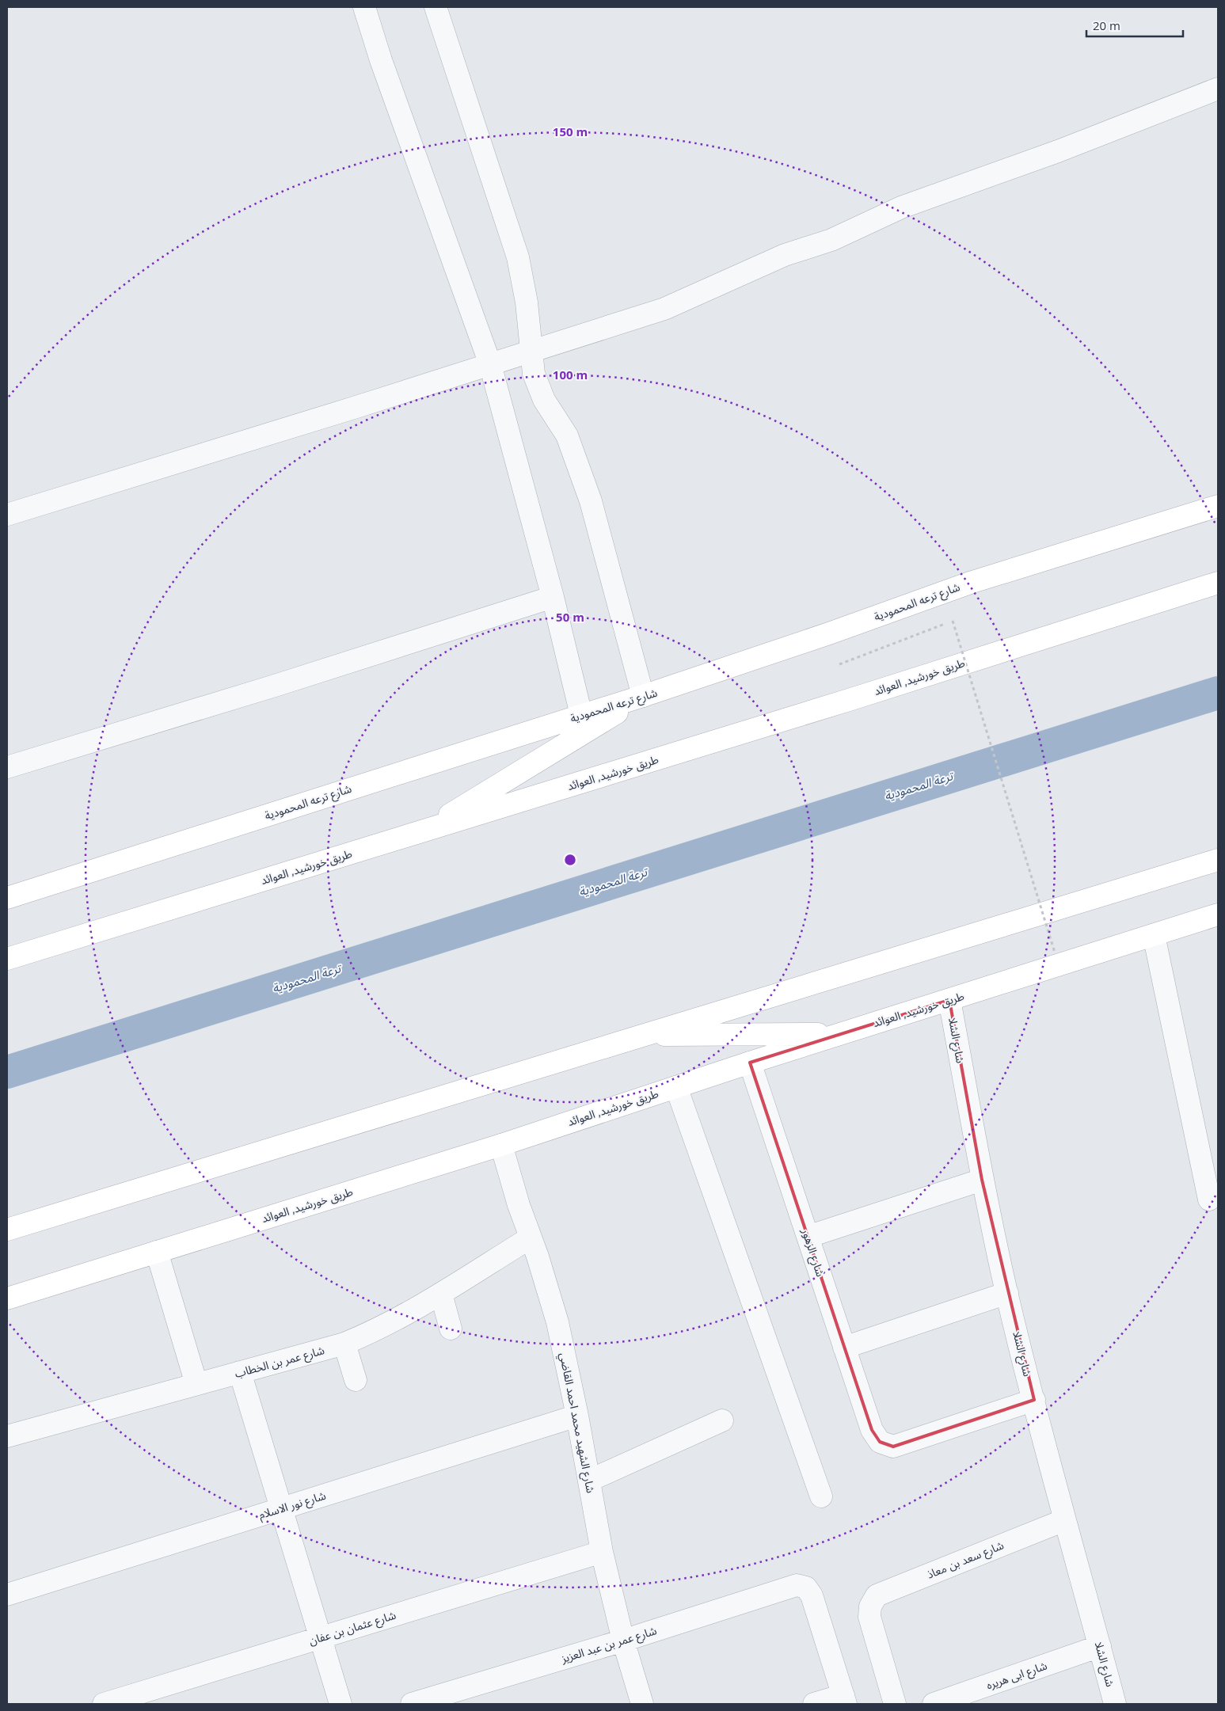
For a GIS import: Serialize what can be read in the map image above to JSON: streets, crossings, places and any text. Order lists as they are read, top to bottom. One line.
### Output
{"streets":{"main road":["شارع ترعه المحمودية","طريق خورشيد, العوائد"],"street":["شارع الشلا","شارع الزهور","شارع عمر بن الخطاب","شارع الشهيد محمد احمد القاضي","شارع نور الاسلام","شارع سعد بن معاذ","شارع عثمان بن عفان","شارع عمر بن عبد العزيز","شارع ابى هريره"]},"crossings":[["طريق خورشيد, العوائد","شارع الشلا"],["طريق خورشيد, العوائد","شارع الزهور"],["طريق خورشيد, العوائد","شارع الشهيد محمد احمد القاضي"],["شارع الشلا","شارع الزهور"],["شارع الشلا","شارع سعد بن معاذ"],["شارع الشلا","شارع ابى هريره"],["شارع عمر بن الخطاب","شارع الشهيد محمد احمد القاضي"],["شارع الشهيد محمد احمد القاضي","شارع نور الاسلام"],["شارع الشهيد محمد احمد القاضي","شارع عثمان بن عفان"],["شارع الشهيد محمد احمد القاضي","شارع عمر بن عبد العزيز"]],"water":["ترعة المحمودية"],"scale_bar":"20 m","rings":["150 m","100 m","50 m"]}
